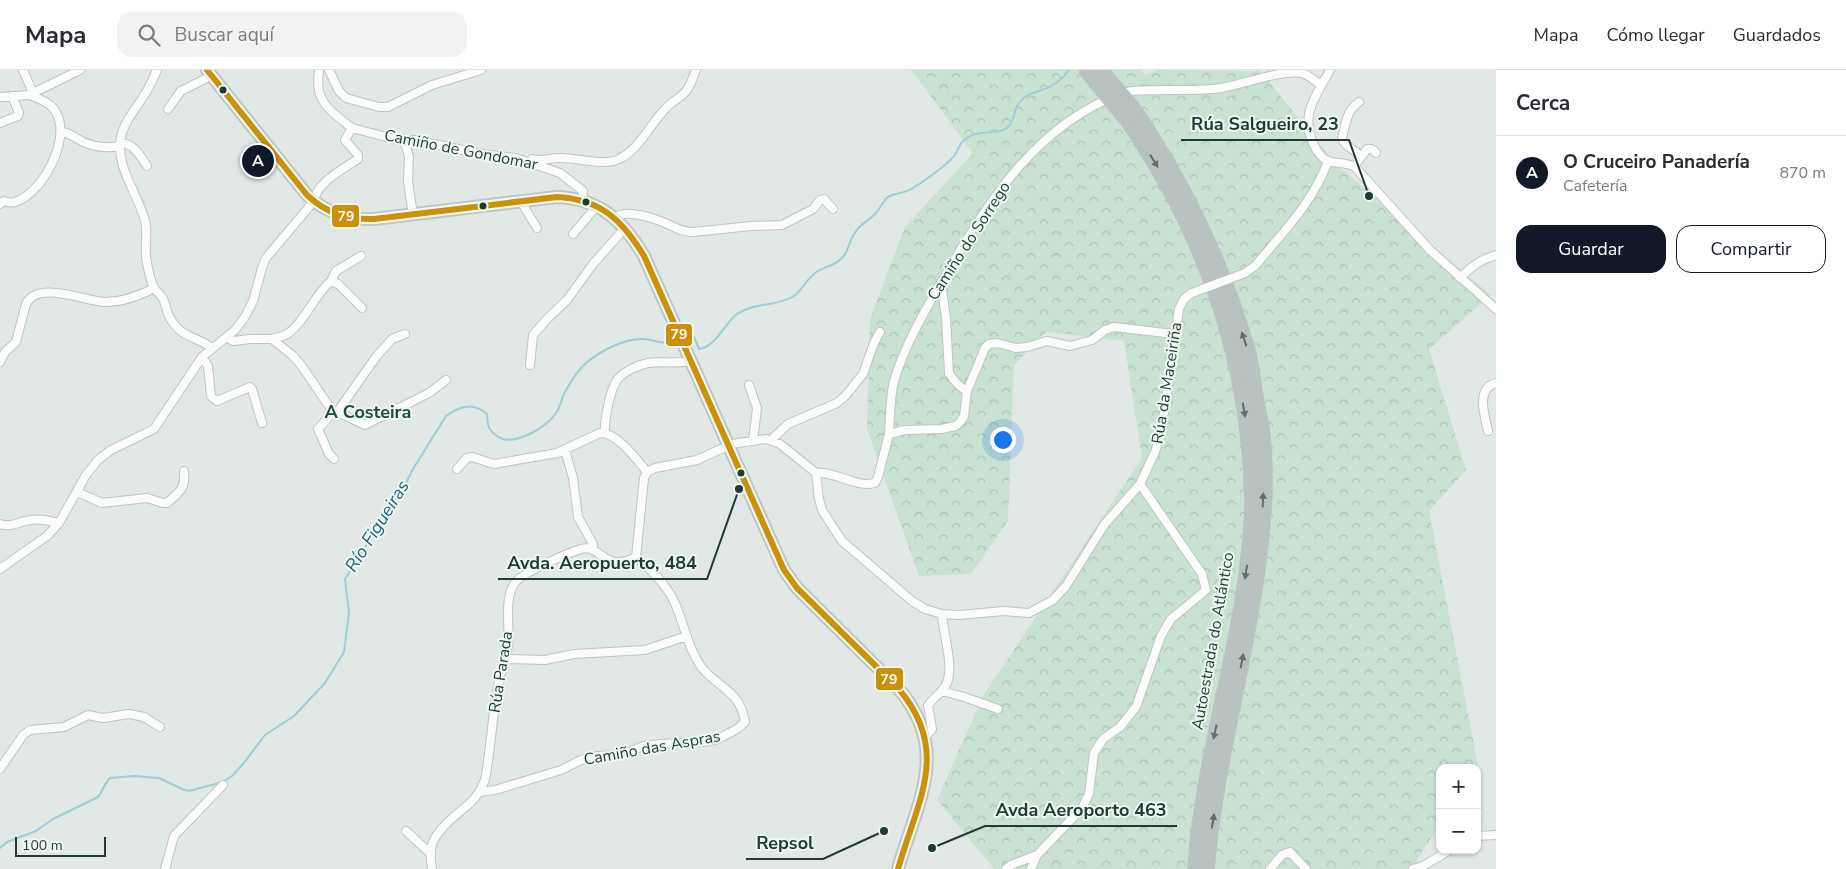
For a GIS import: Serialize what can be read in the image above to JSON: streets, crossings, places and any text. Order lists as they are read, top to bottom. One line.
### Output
{"streets":{"highway":["Autoestrada do Atlántico"],"street":["Camiño de Gondomar","Camiño do Sorrego","Rúa da Maceiriña","Rúa Parada","Camiño das Aspras"]},"crossings":[["Camiño do Sorrego","Rúa da Maceiriña"],["Rúa Parada","Camiño das Aspras"]],"districts":["A Costeira"],"water":["Río Figueiras"],"places":["Rúa Salgueiro, 23","Avda. Aeropuerto, 484","Repsol","Avda Aeroporto 463"],"lines":["transit line 79"],"scale_bar":"100 m","page":{"header":"Mapa","search":"Buscar aquí","nav":["Mapa","Cómo llegar","Guardados"],"heading":"Cerca","list":[{"mark":"A","name":"O Cruceiro Panadería","note":"Cafetería","value":"870 m"}],"pins":"A","buttons":["Guardar","Compartir"],"map_buttons":["+","−"],"scale":"100 m"}}
